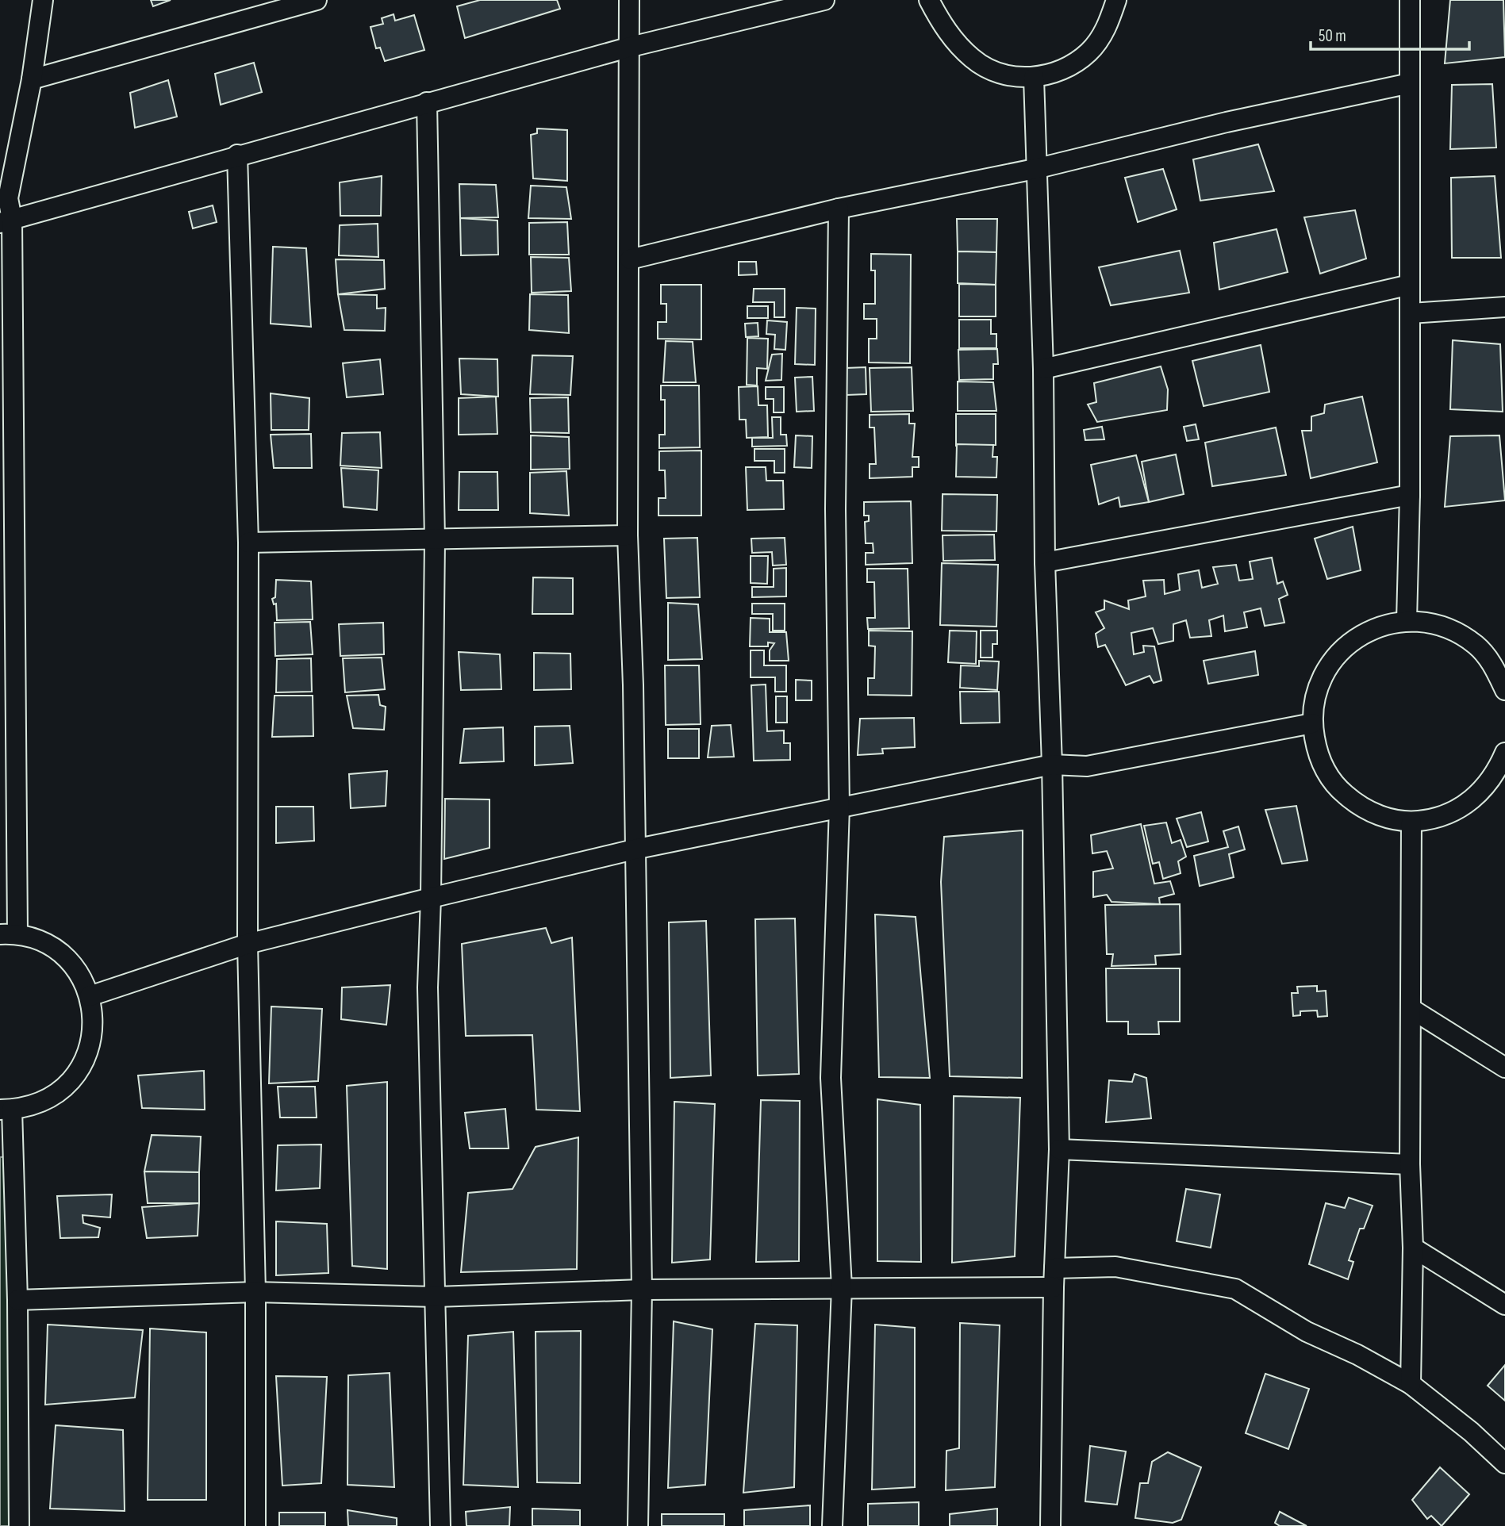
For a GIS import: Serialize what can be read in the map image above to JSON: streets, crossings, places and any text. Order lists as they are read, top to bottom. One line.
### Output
{"scale_bar":"50 m"}
